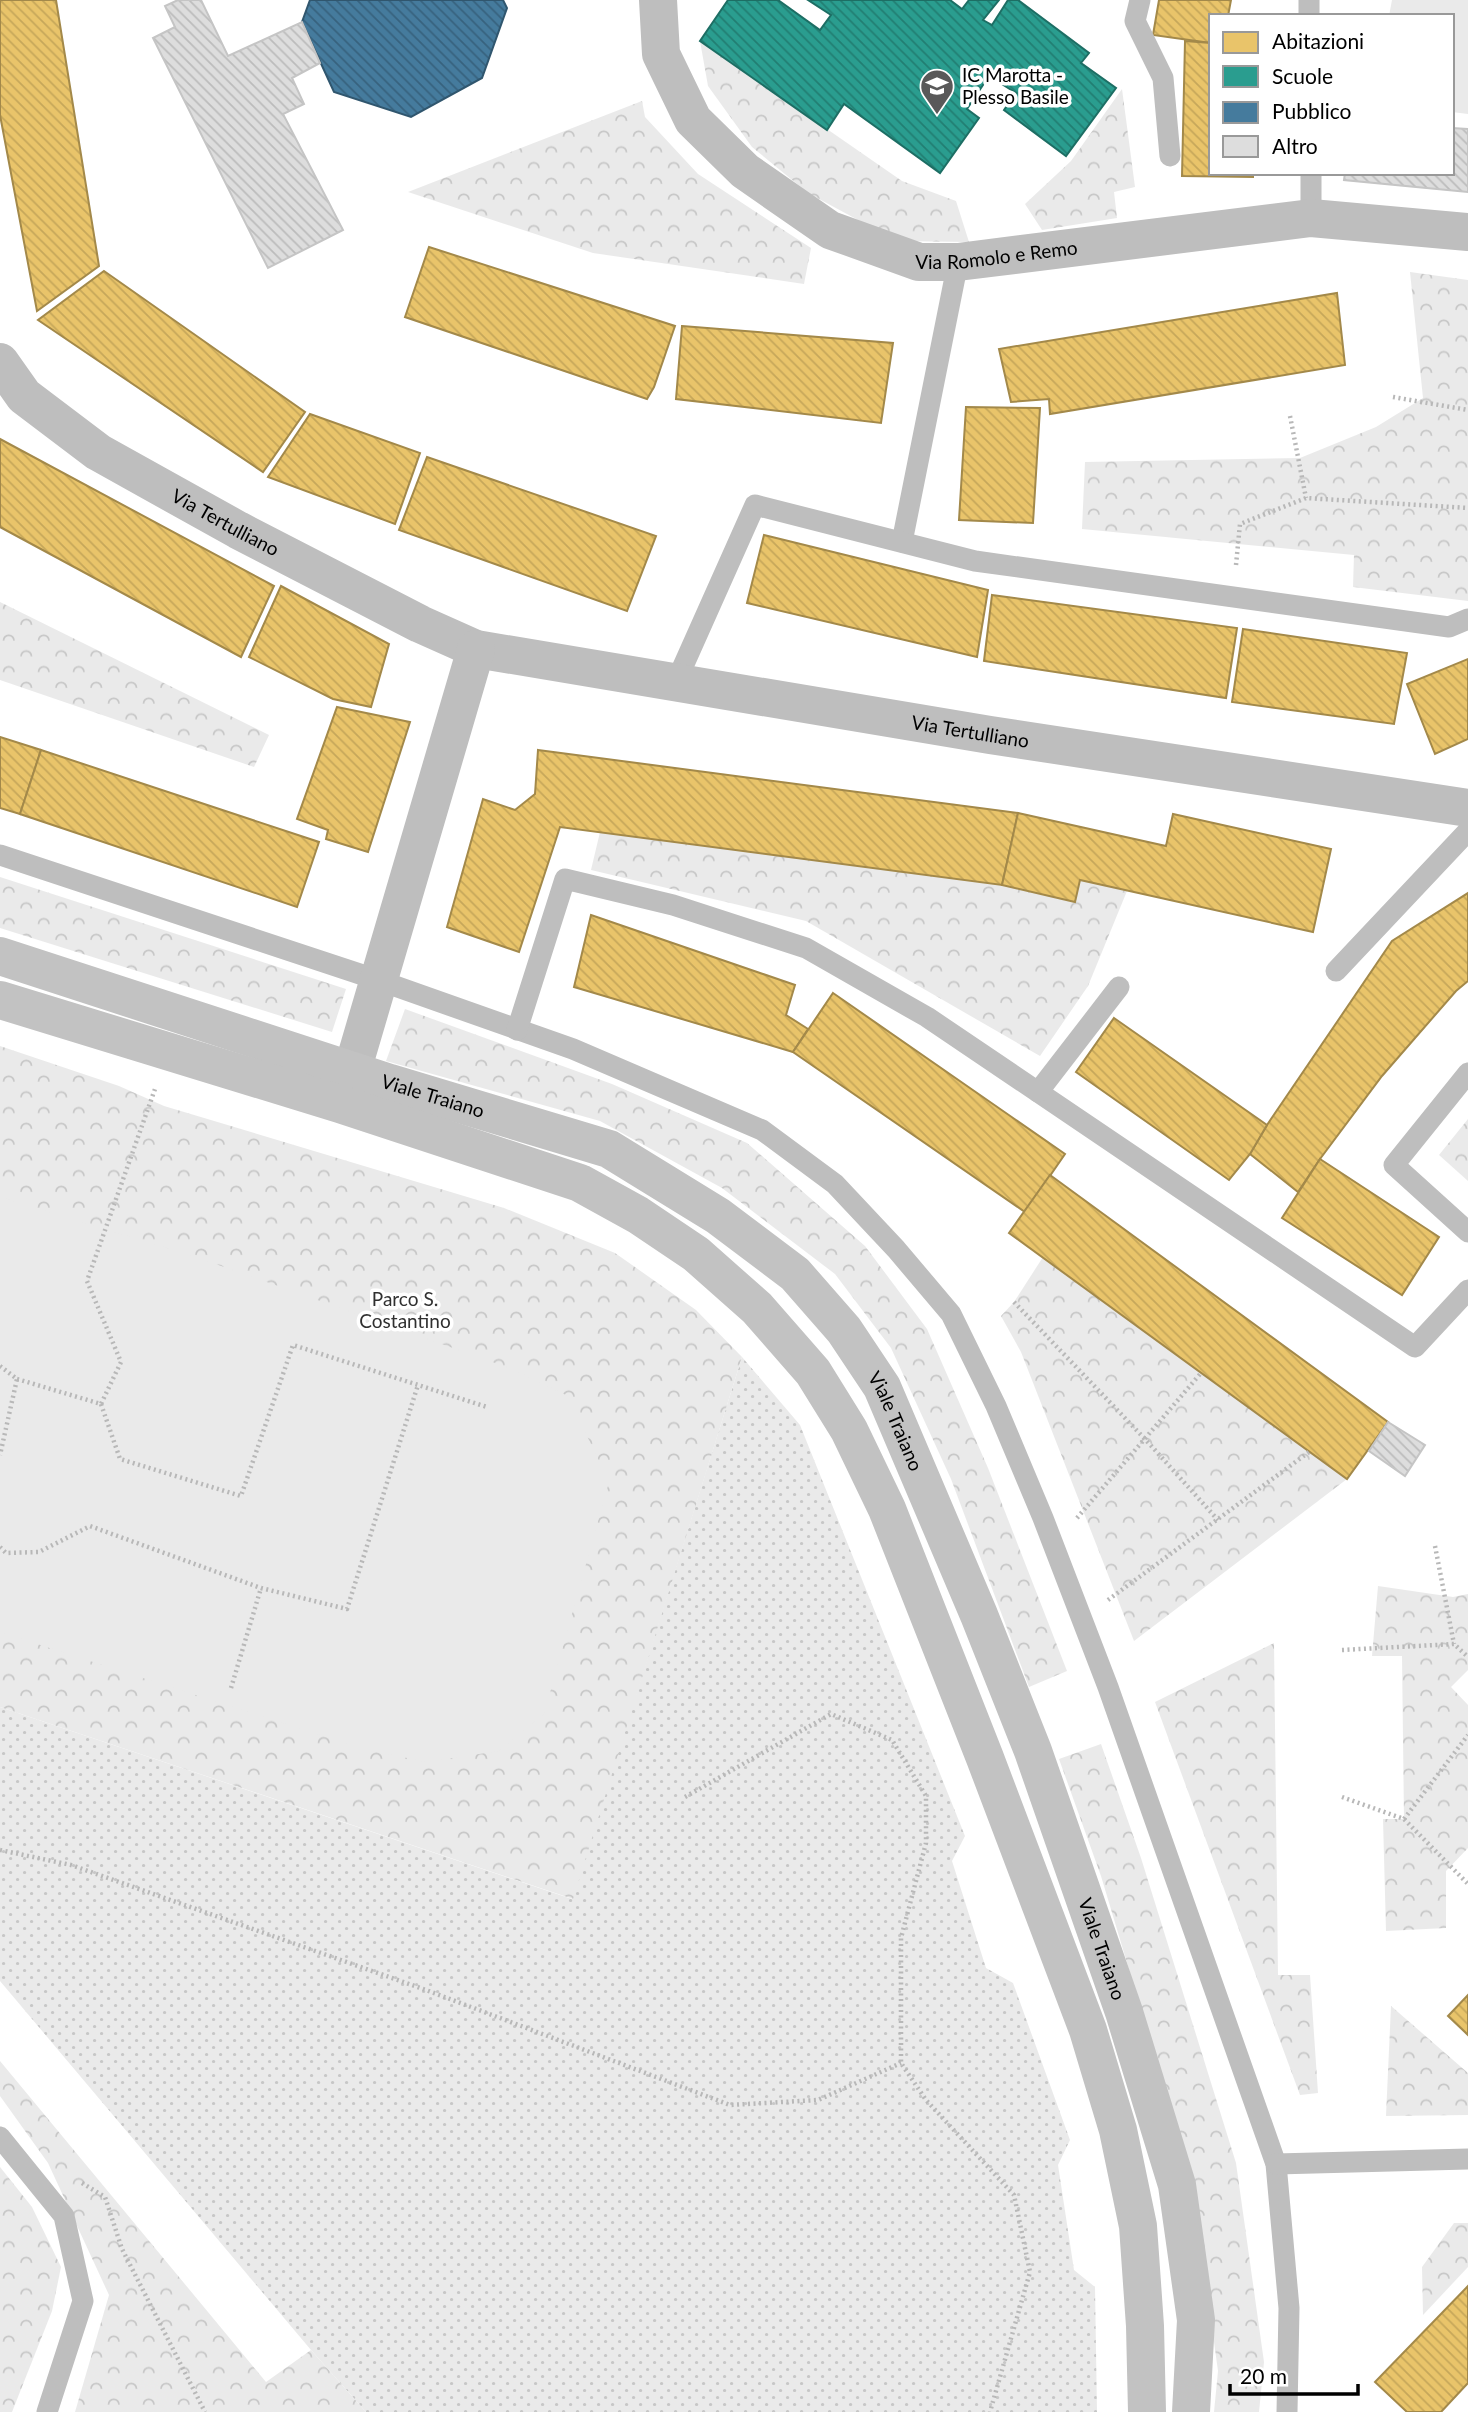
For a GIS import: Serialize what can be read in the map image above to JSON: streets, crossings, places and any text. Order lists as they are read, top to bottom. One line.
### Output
{"streets":{"main road":["Viale Traiano"],"street":["Via Romolo e Remo","Via Tertulliano"]},"parks":["Parco S. Costantino"],"places":{"school or university":["IC Marotta - Plesso Basile"]},"legend":["Abitazioni","Scuole","Pubblico","Altro"],"scale_bar":"20 m"}
